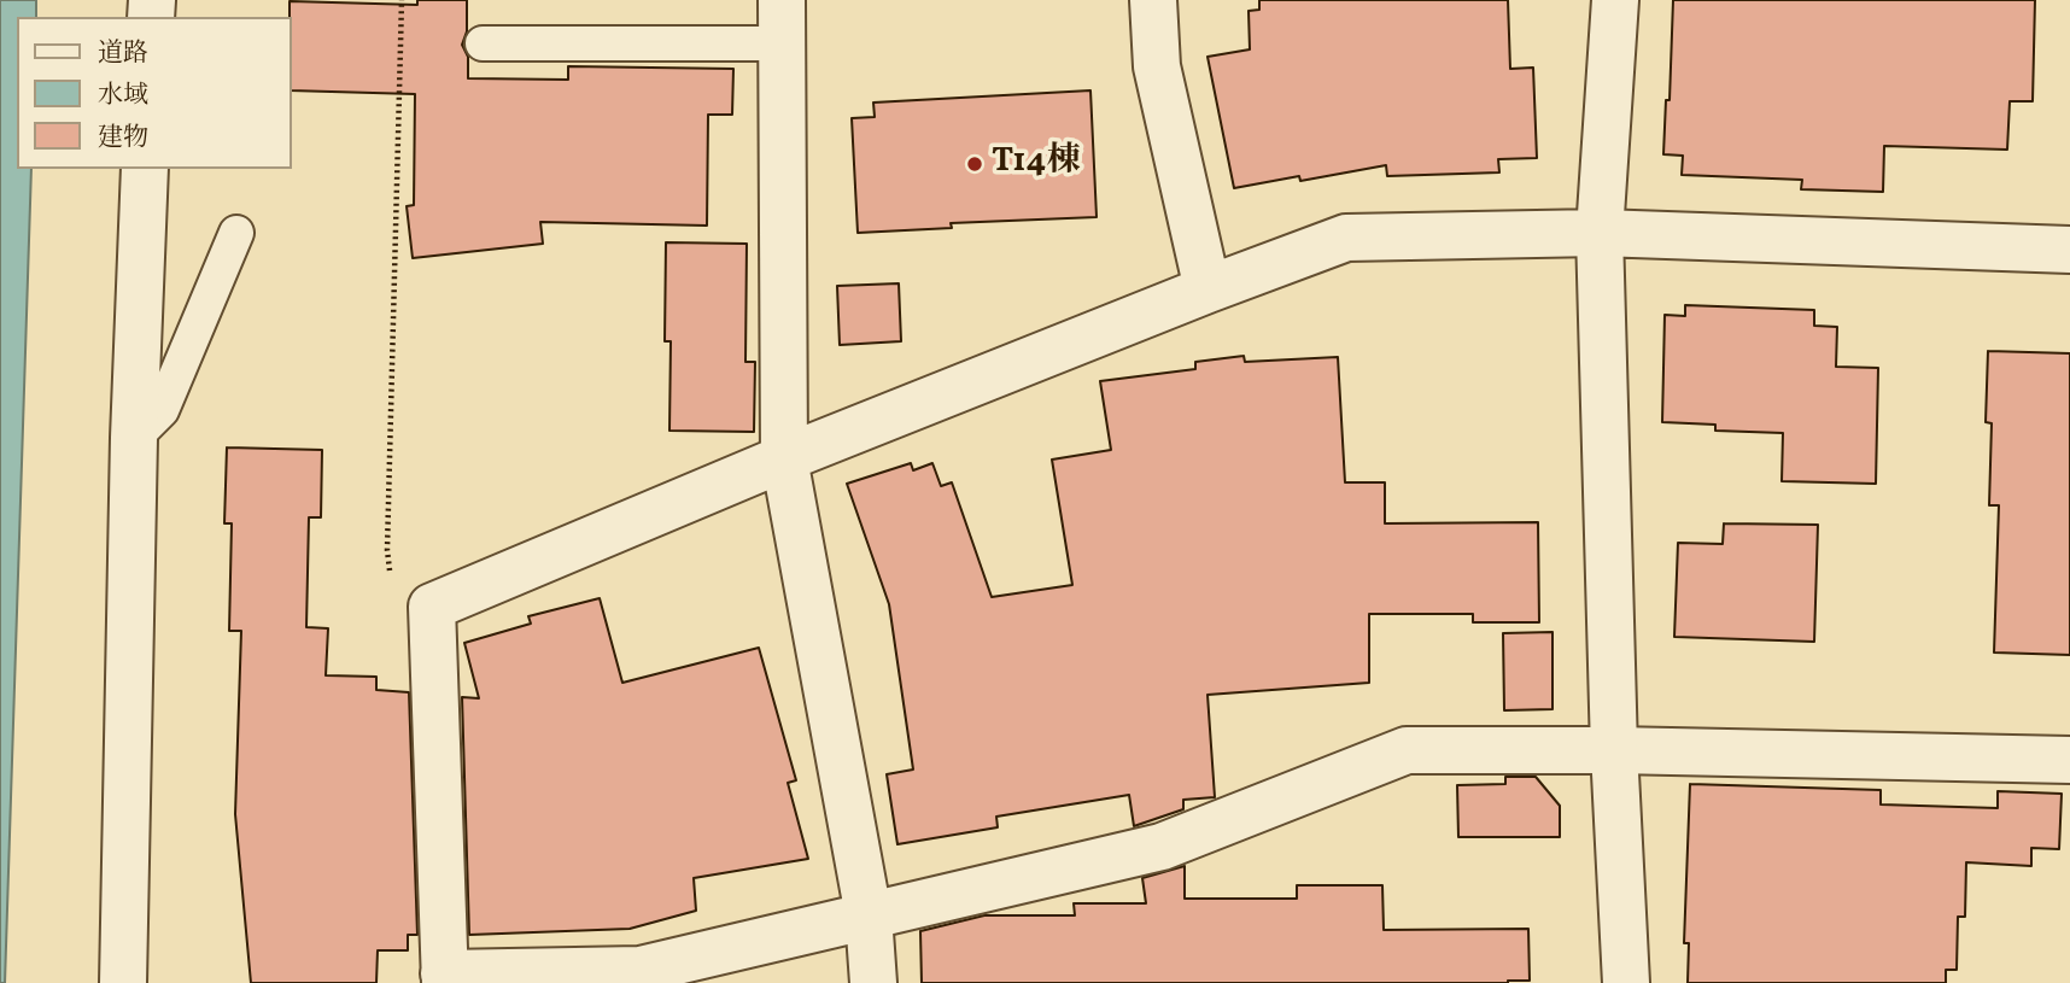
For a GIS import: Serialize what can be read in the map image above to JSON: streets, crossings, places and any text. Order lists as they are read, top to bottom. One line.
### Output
{"places":["T14棟"],"legend":["道路","水域","建物"]}
